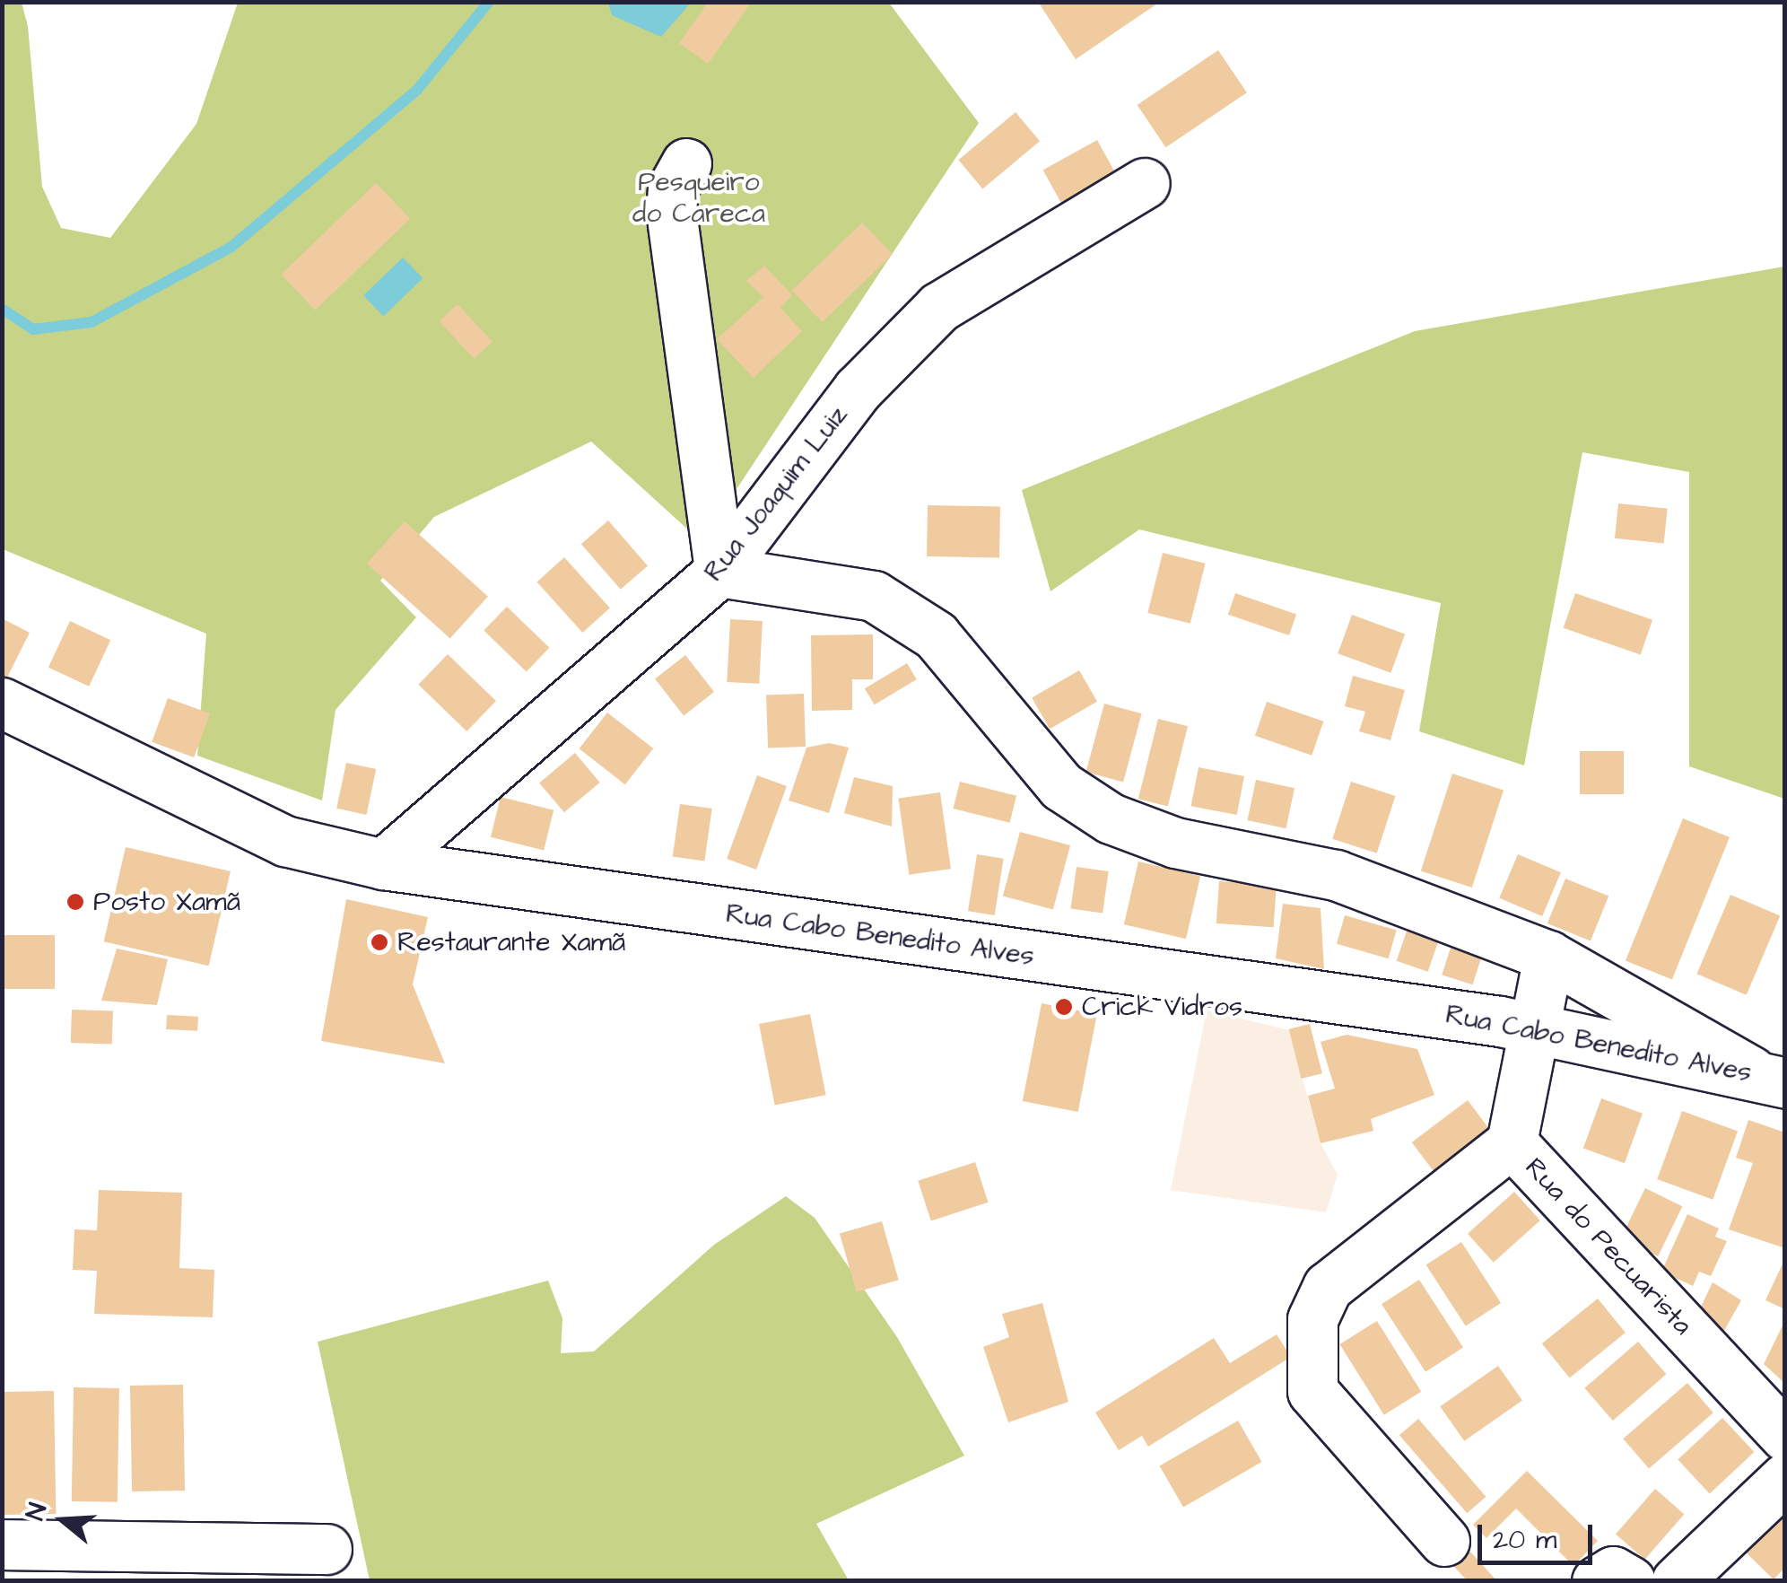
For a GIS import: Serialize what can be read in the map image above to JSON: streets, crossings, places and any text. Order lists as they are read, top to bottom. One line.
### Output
{"streets":{"street":["Rua Joaquim Luiz","Rua Cabo Benedito Alves","Rua do Pecuarista"]},"crossings":[["Rua Joaquim Luiz","Rua Cabo Benedito Alves"],["Rua Cabo Benedito Alves","Rua do Pecuarista"]],"parks":["Pesqueiro do Careca"],"places":["Posto Xamã","Restaurante Xamã","Crick Vidros"],"scale_bar":"20 m","north":"left"}
